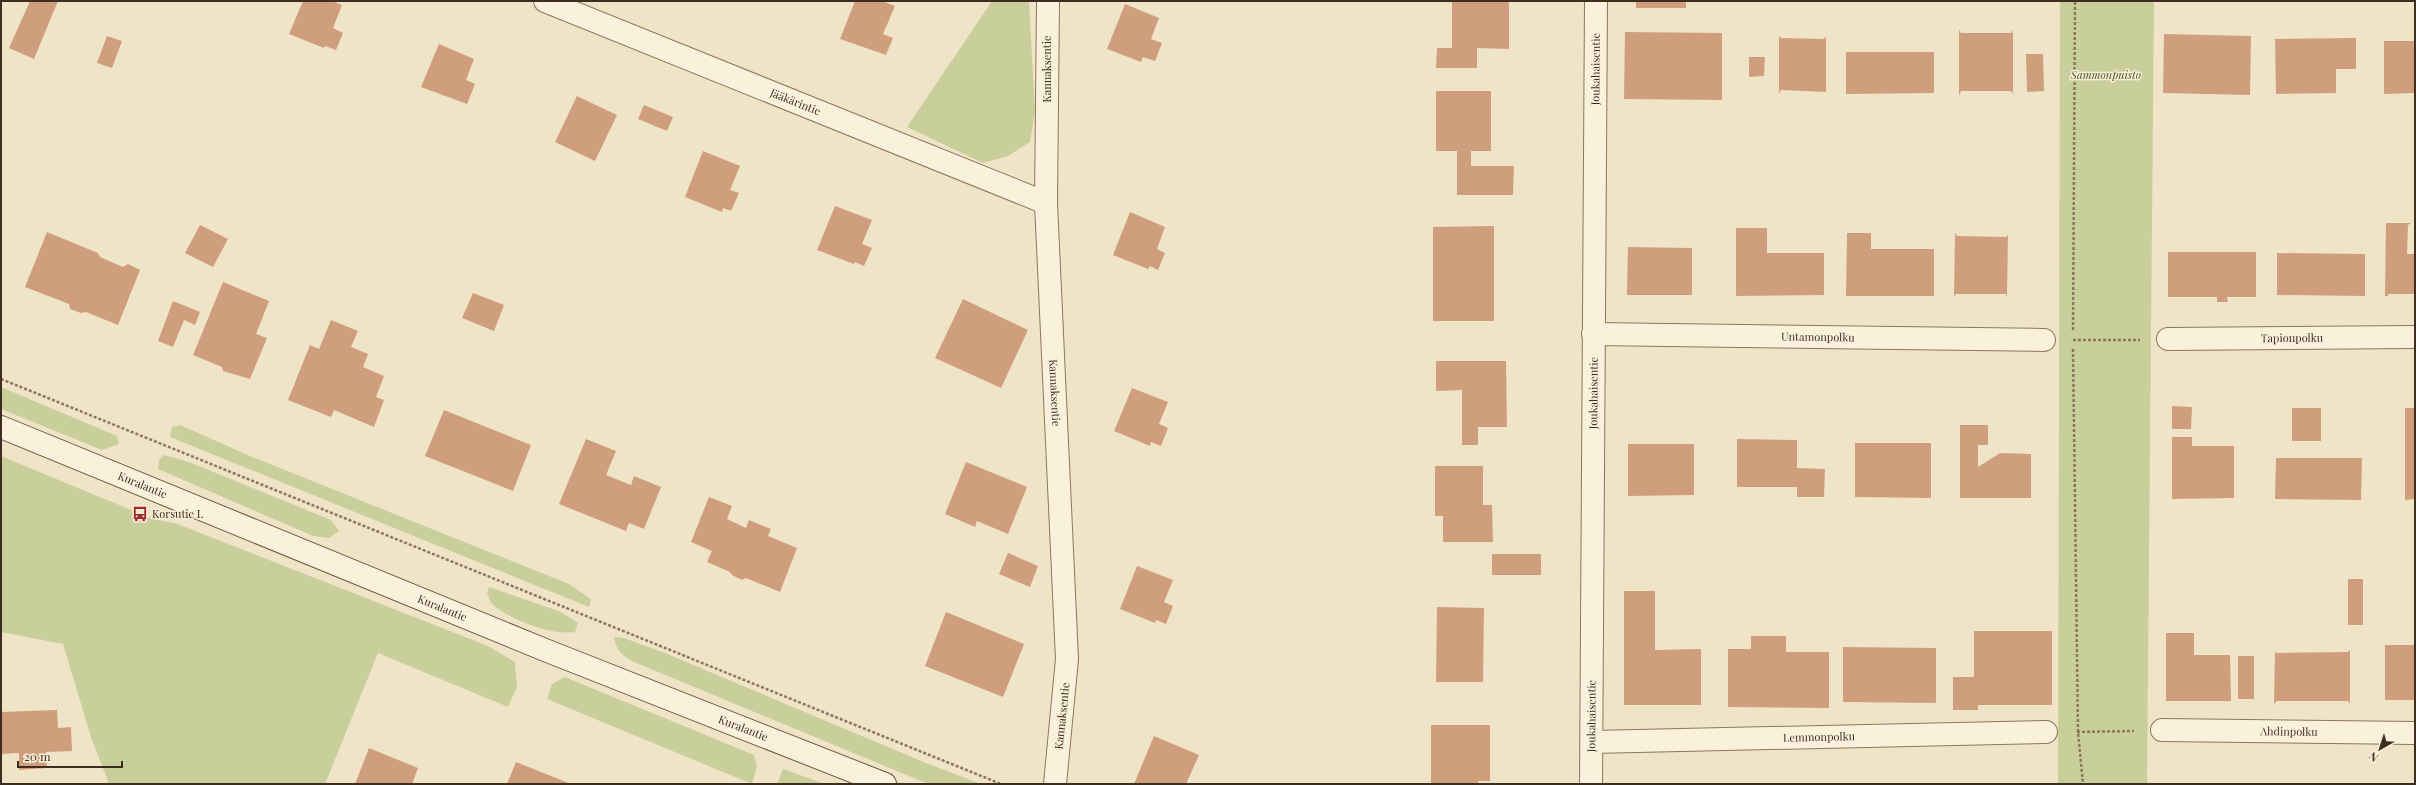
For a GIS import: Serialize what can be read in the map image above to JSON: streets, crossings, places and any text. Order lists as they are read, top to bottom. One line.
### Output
{"streets":{"street":["Kannaksentie","Joukahaisentie","Jääkärintie","Untamonpolku","Tapionpolku","Kuralantie","Ahdinpolku","Lemmonpolku"]},"crossings":[["Kannaksentie","Jääkärintie"],["Joukahaisentie","Untamonpolku"],["Joukahaisentie","Lemmonpolku"]],"parks":["Sammonpuisto"],"places":{"bus stop":["Korsutie L"]},"scale_bar":"20 m","north":"bottom left"}
